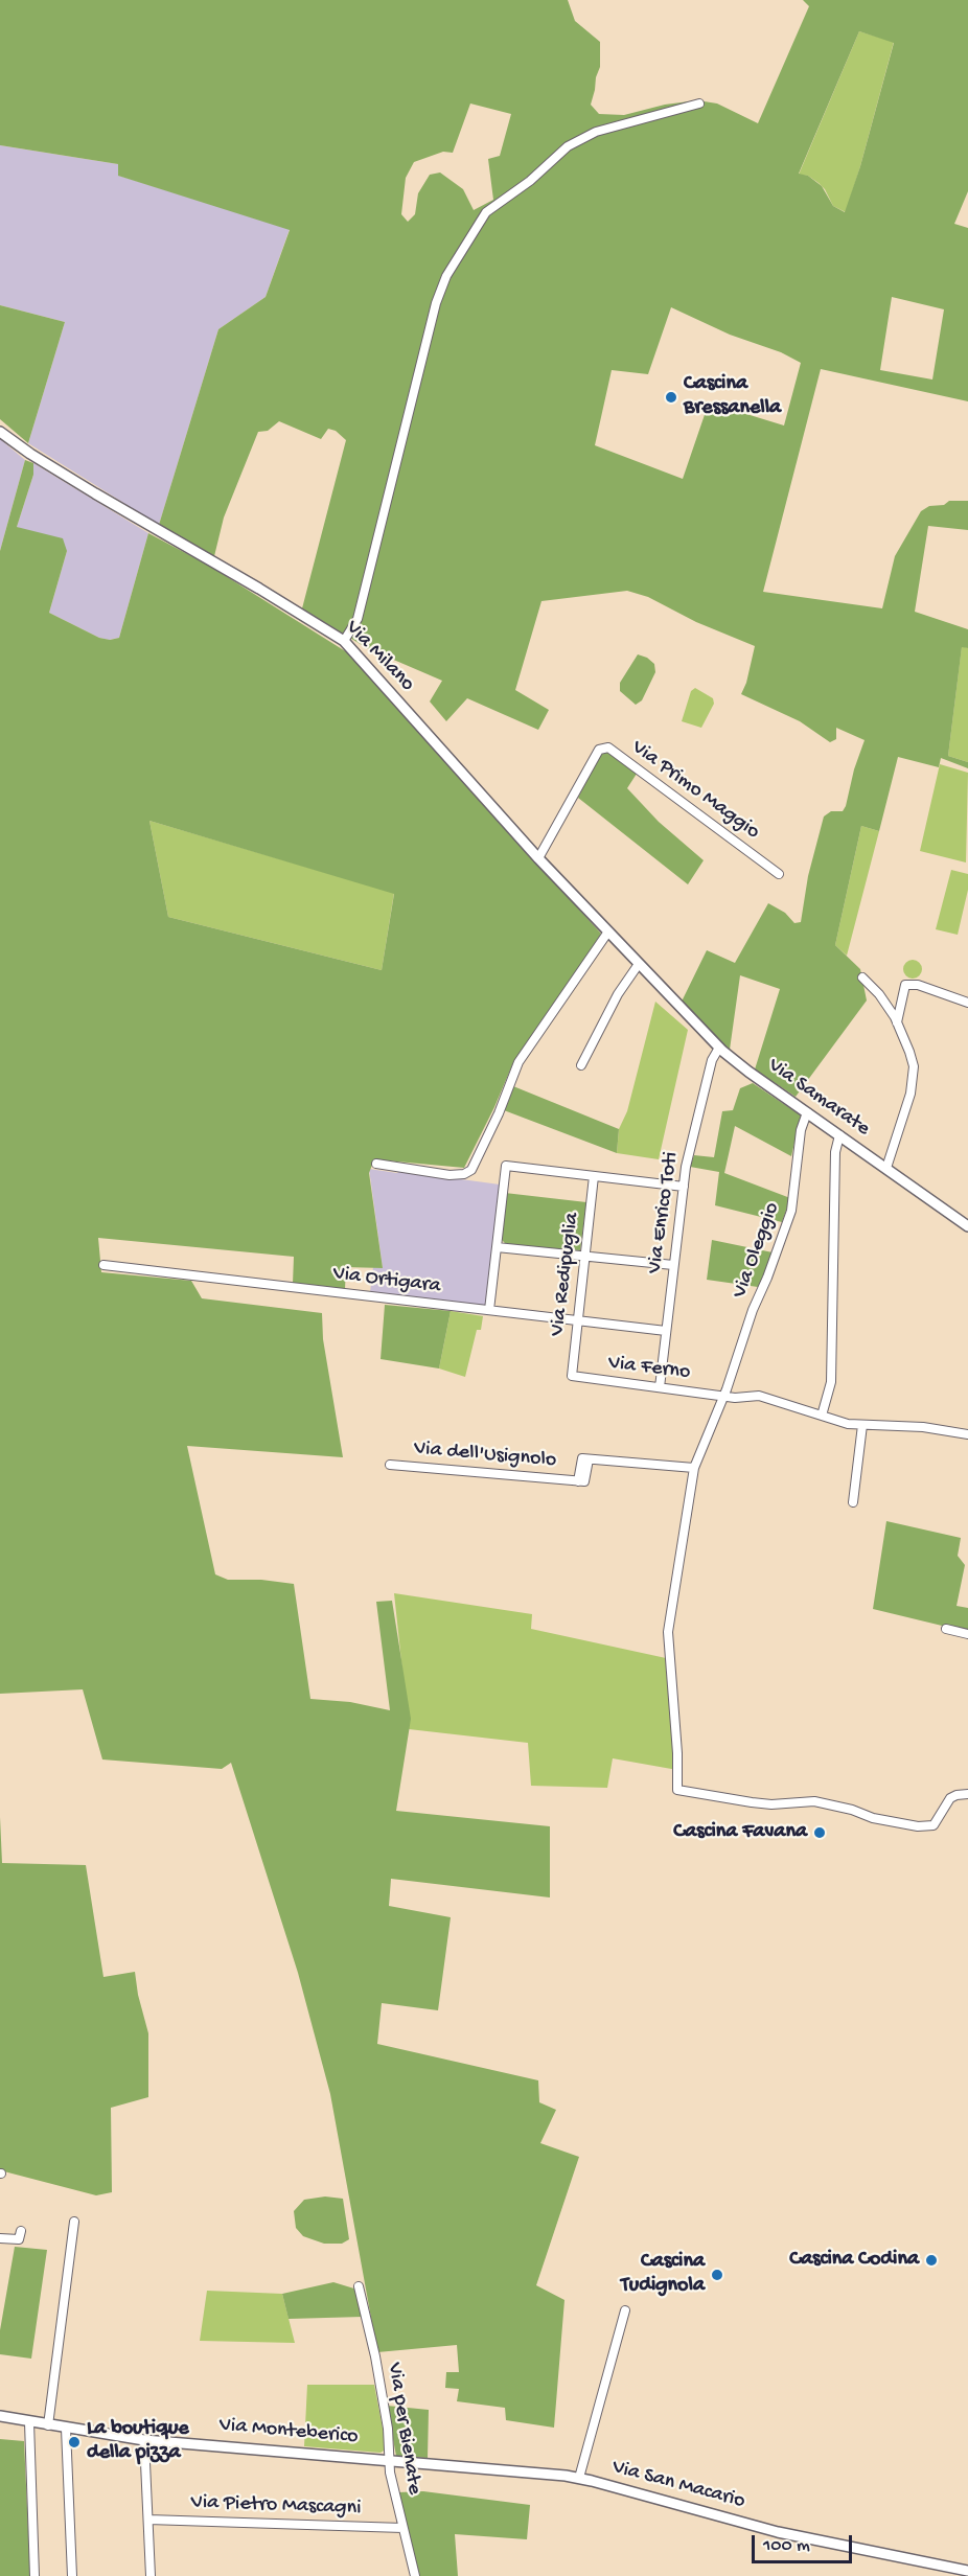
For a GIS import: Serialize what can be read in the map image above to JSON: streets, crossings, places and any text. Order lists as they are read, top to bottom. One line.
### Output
{"streets":{"street":["Via Milano","Via Primo Maggio","Via Samarate","Via Enrico Toti","Via Oleggio","Via Redipuglia","Via Ortigara","Via Ferno","Via dell'Usignolo","Via per Bienate","Via Monteberico","Via San Macario","Via Pietro Mascagni"]},"crossings":[["Via Milano","Via Primo Maggio"],["Via Milano","Via Samarate"],["Via Milano","Via Enrico Toti"],["Via Samarate","Via Oleggio"],["Via Enrico Toti","Via Ortigara"],["Via Enrico Toti","Via Ferno"],["Via Oleggio","Via Ferno"],["Via Redipuglia","Via Ortigara"],["Via Redipuglia","Via Ferno"],["Via per Bienate","Via Monteberico"],["Via per Bienate","Via San Macario"],["Via per Bienate","Via Pietro Mascagni"],["Via Monteberico","Via San Macario"]],"places":["Cascina Bressanella","Cascina Favana","Cascina Codina","Cascina Tudignola","La boutique della pizza"],"scale_bar":"100 m"}
